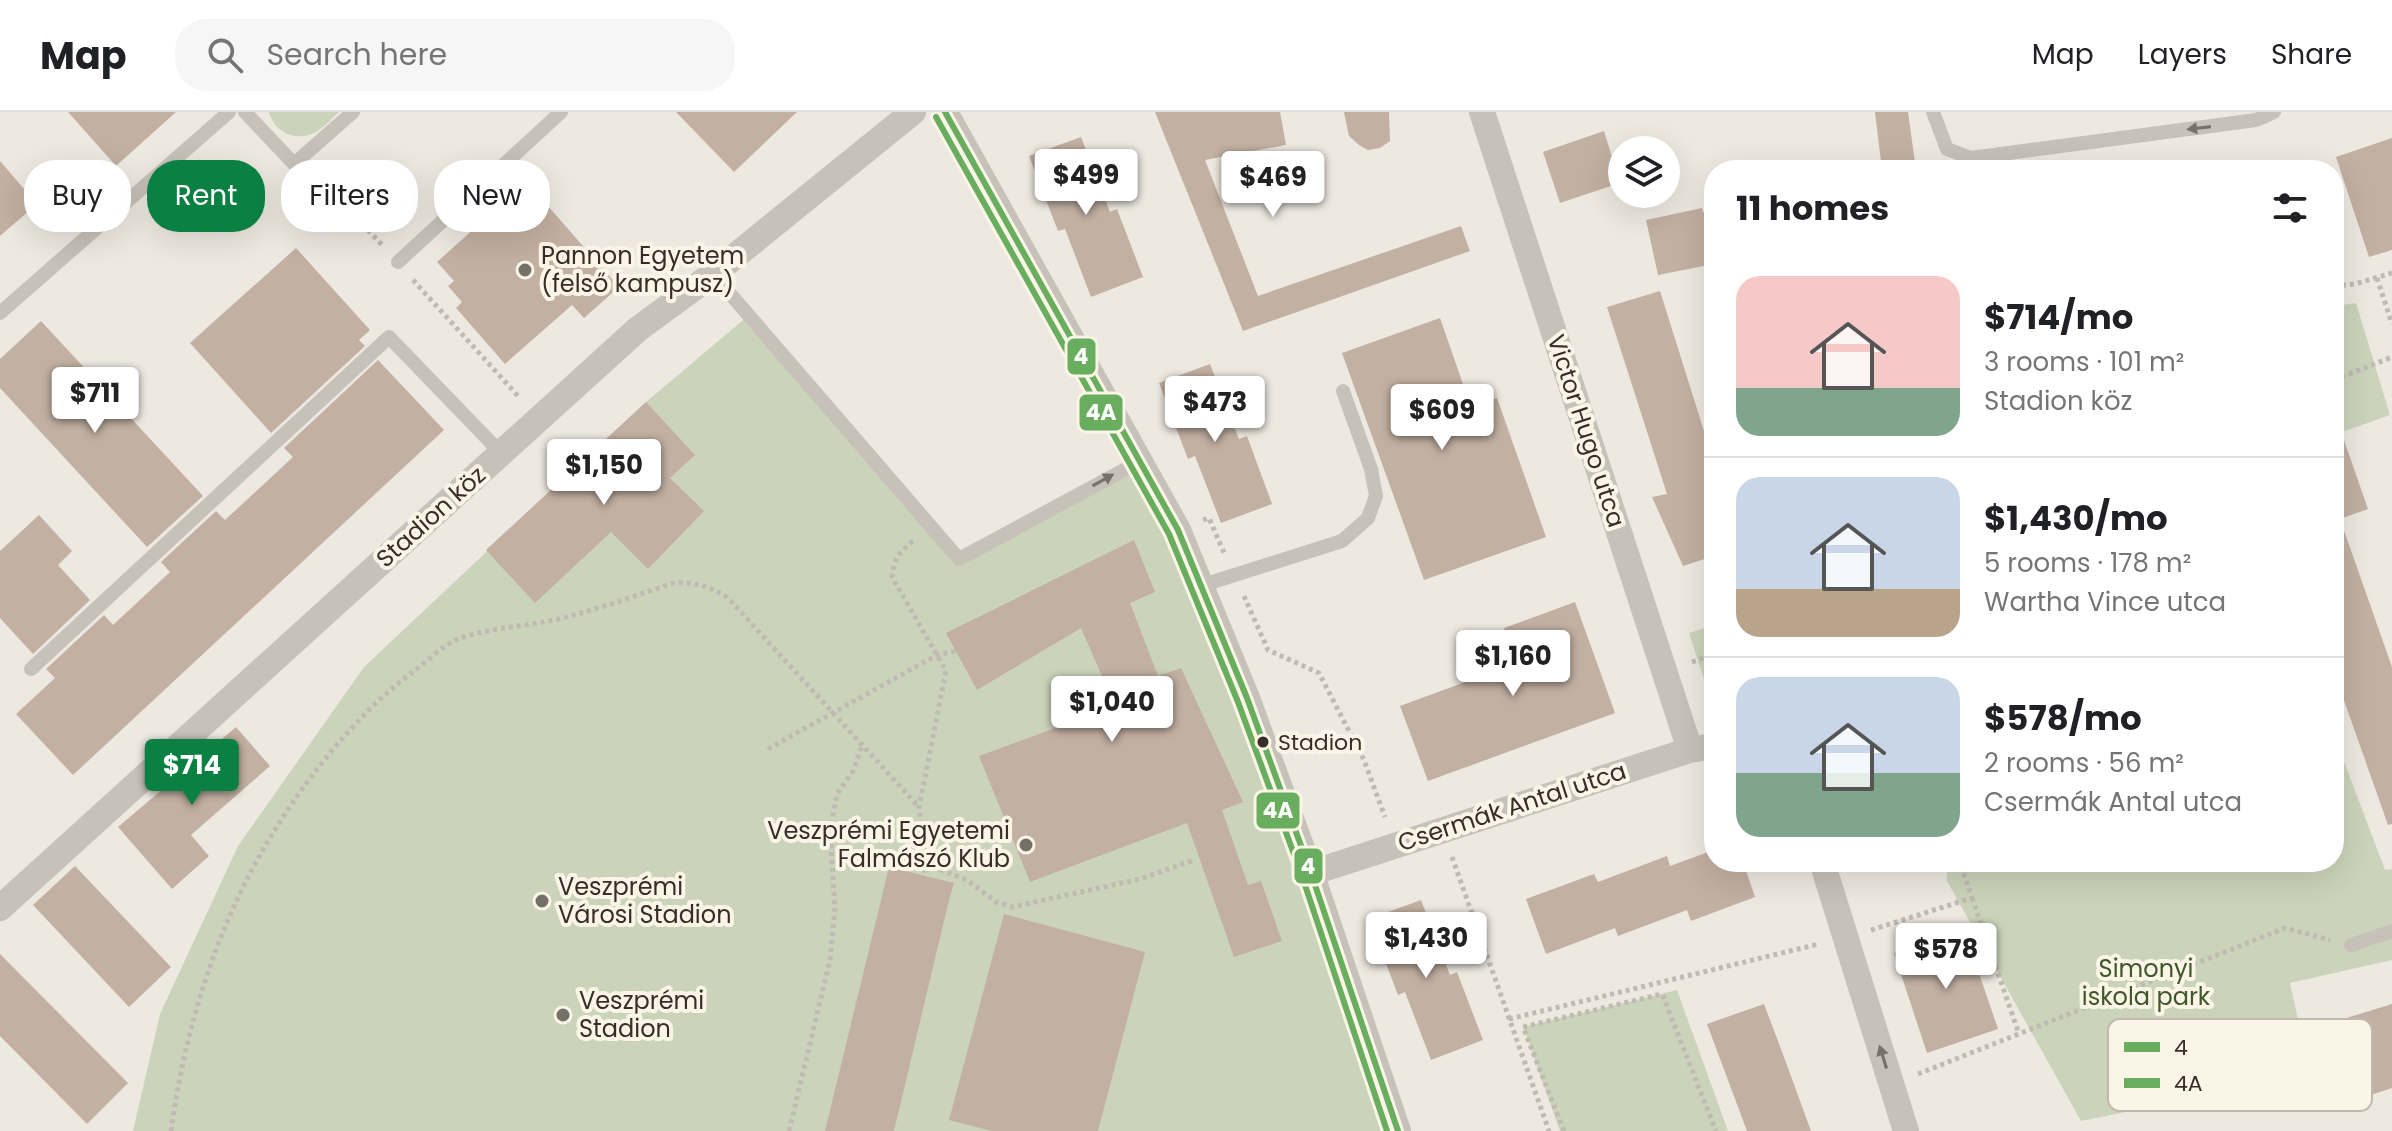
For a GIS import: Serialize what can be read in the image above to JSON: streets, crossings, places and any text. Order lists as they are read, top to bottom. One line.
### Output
{"streets":{"street":["Victor Hugo utca","Stadion köz","Csermák Antal utca"]},"crossings":[["Victor Hugo utca","Csermák Antal utca"]],"parks":["Simonyi iskola park"],"places":["Pannon Egyetem (felső kampusz)","Stadion","Veszprémi Egyetemi Falmászó Klub","Veszprémi Városi Stadion","Veszprémi Stadion"],"lines":["transit line 4","transit line 4A"],"legend":["4","4A"],"page":{"header":"Map","search":"Search here","nav":["Map","Layers","Share"],"price":["$499","$469","$711","$473","$609","$1,150","$1,160","$1,040","$714","$1,430","$578"],"chip":["Buy","Rent","Filters","New"],"heading":"11 homes","list":[{"name":"$714/mo","note":"3 rooms · 101 m² · Stadion köz"},{"name":"$1,430/mo","note":"5 rooms · 178 m² · Wartha Vince utca"},{"name":"$578/mo","note":"2 rooms · 56 m² · Csermák Antal utca"}]}}
